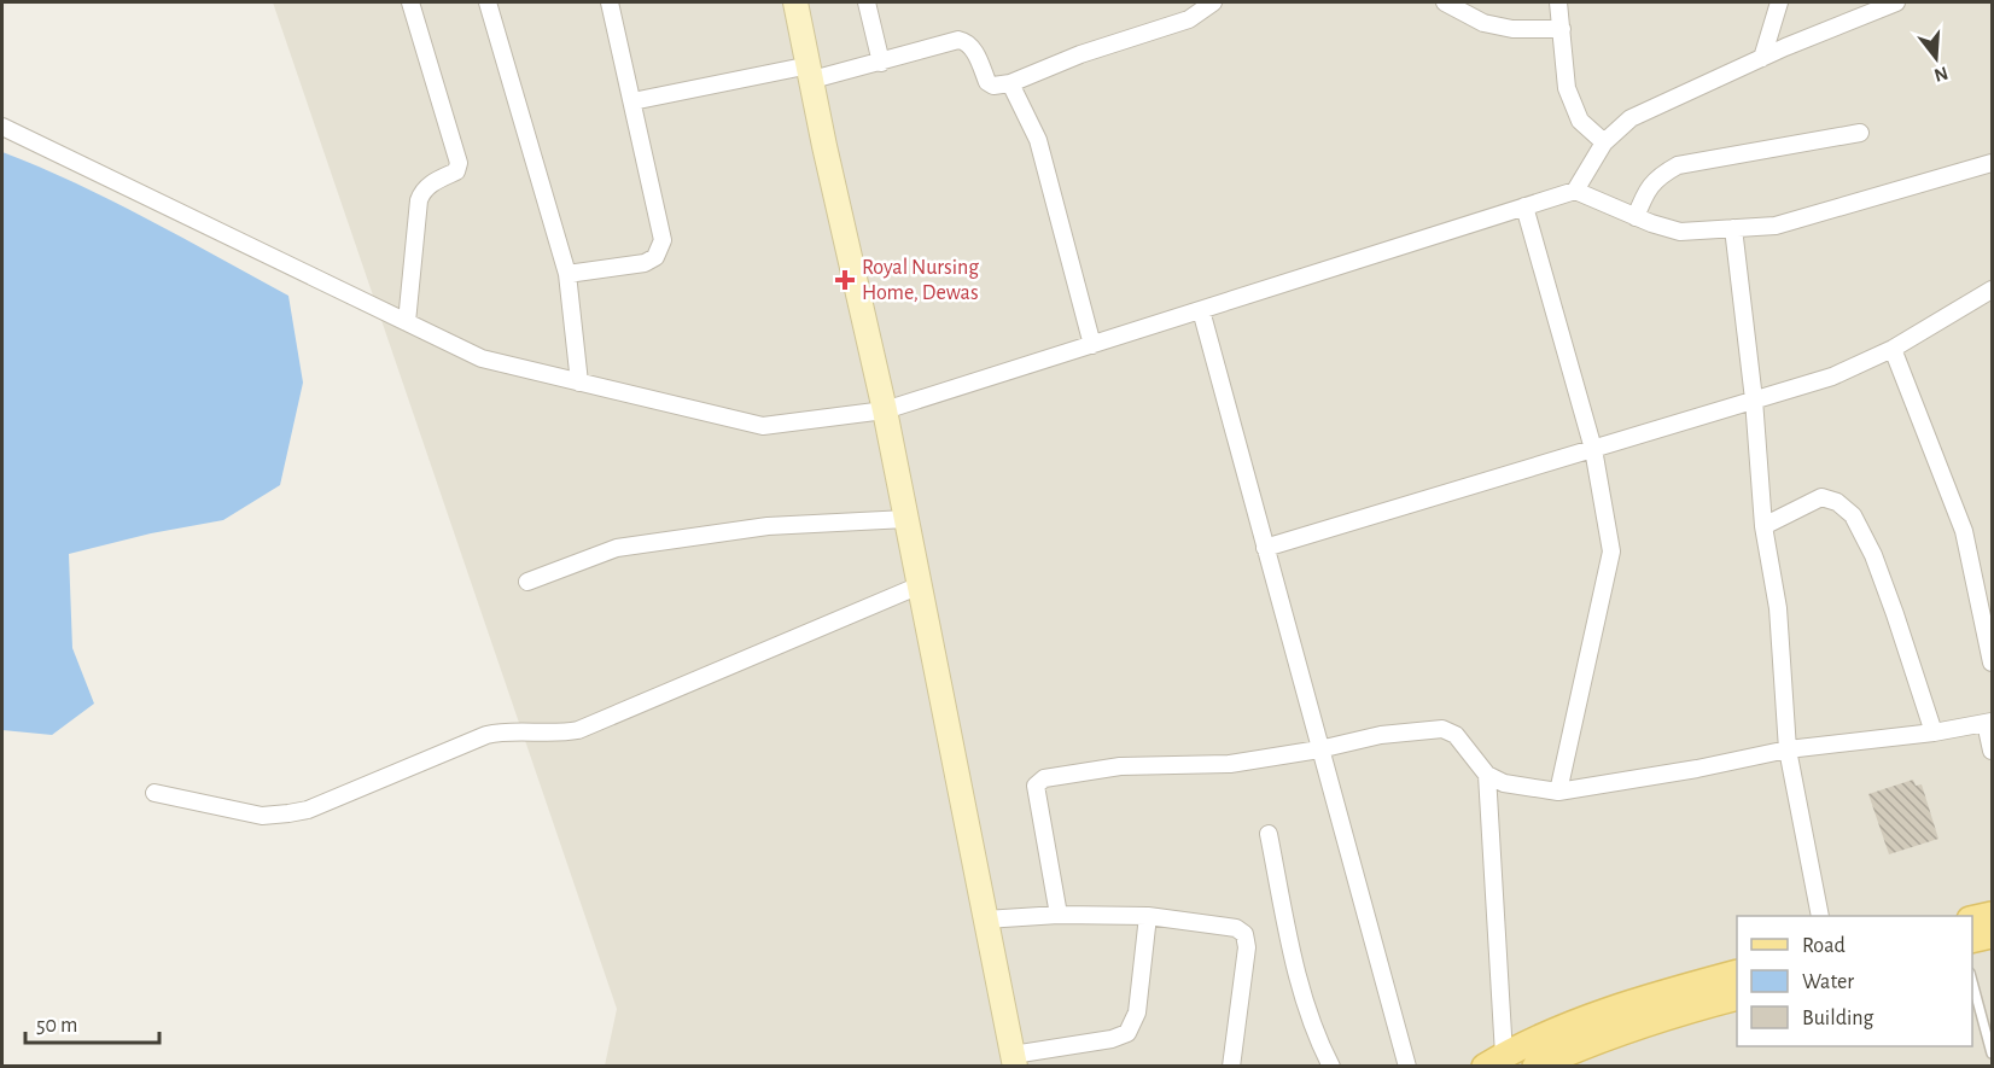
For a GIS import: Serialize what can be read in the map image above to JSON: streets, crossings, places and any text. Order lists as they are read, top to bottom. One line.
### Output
{"places":{"health":["Royal Nursing Home, Dewas"]},"legend":["Road","Water","Building"],"scale_bar":"50 m","north":"bottom"}
